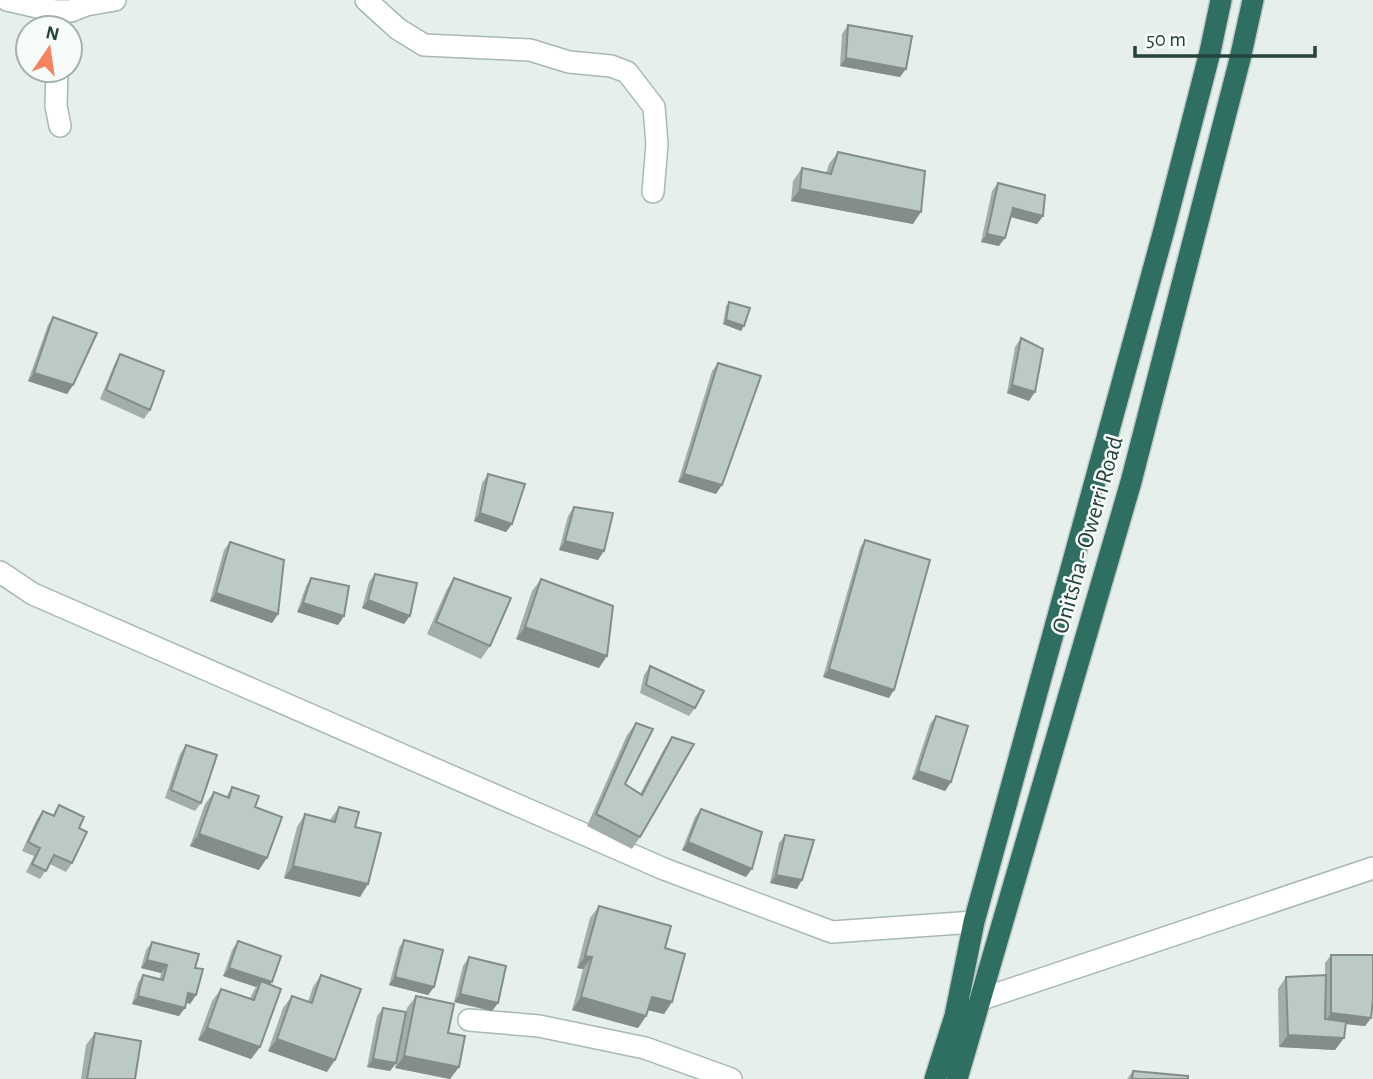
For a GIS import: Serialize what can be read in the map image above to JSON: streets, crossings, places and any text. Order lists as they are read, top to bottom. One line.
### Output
{"streets":{"highway":["Onitsha - Owerri Road"]},"scale_bar":"50 m","north":"top"}
